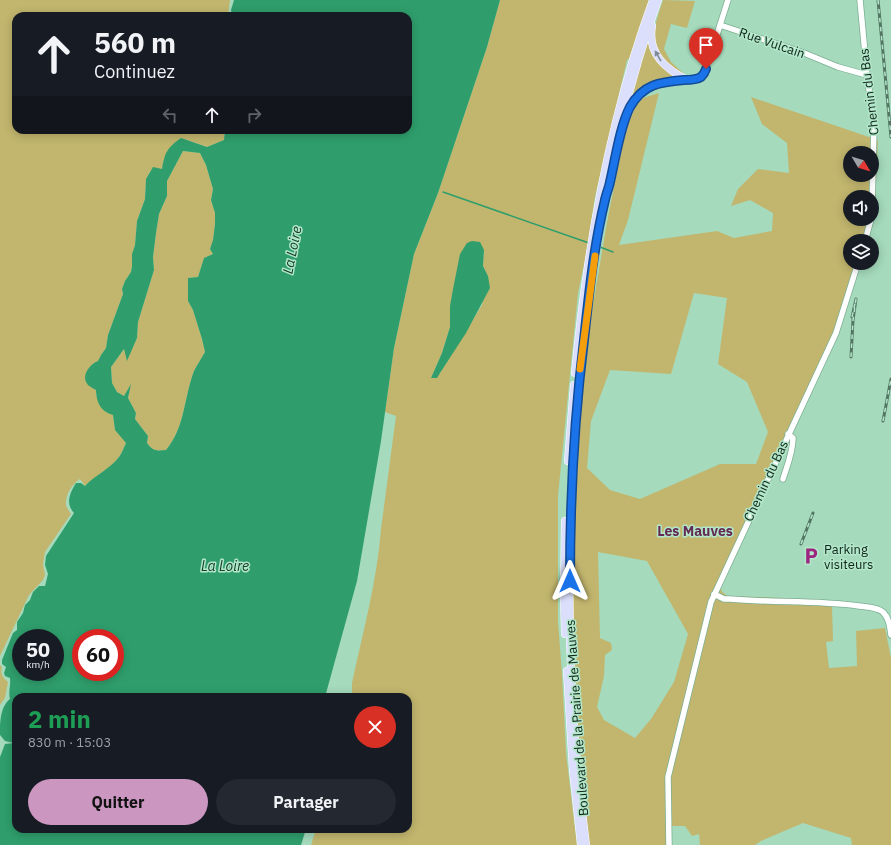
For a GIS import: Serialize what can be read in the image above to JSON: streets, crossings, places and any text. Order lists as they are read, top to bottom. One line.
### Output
{"streets":{"main road":["Boulevard de la Prairie de Mauves"],"street":["Rue Vulcain","Chemin du Bas"]},"crossings":[["Rue Vulcain","Chemin du Bas"]],"districts":["Les Mauves"],"water":["La Loire"],"places":{"parking":["Parking visiteurs"]},"north":"bottom right","page":{"turn":["560 m","Continuez"],"speed":"50 km/h","limit":"60","heading":["2 min","830 m · 15:03"],"buttons":["Quitter","Partager"]}}
